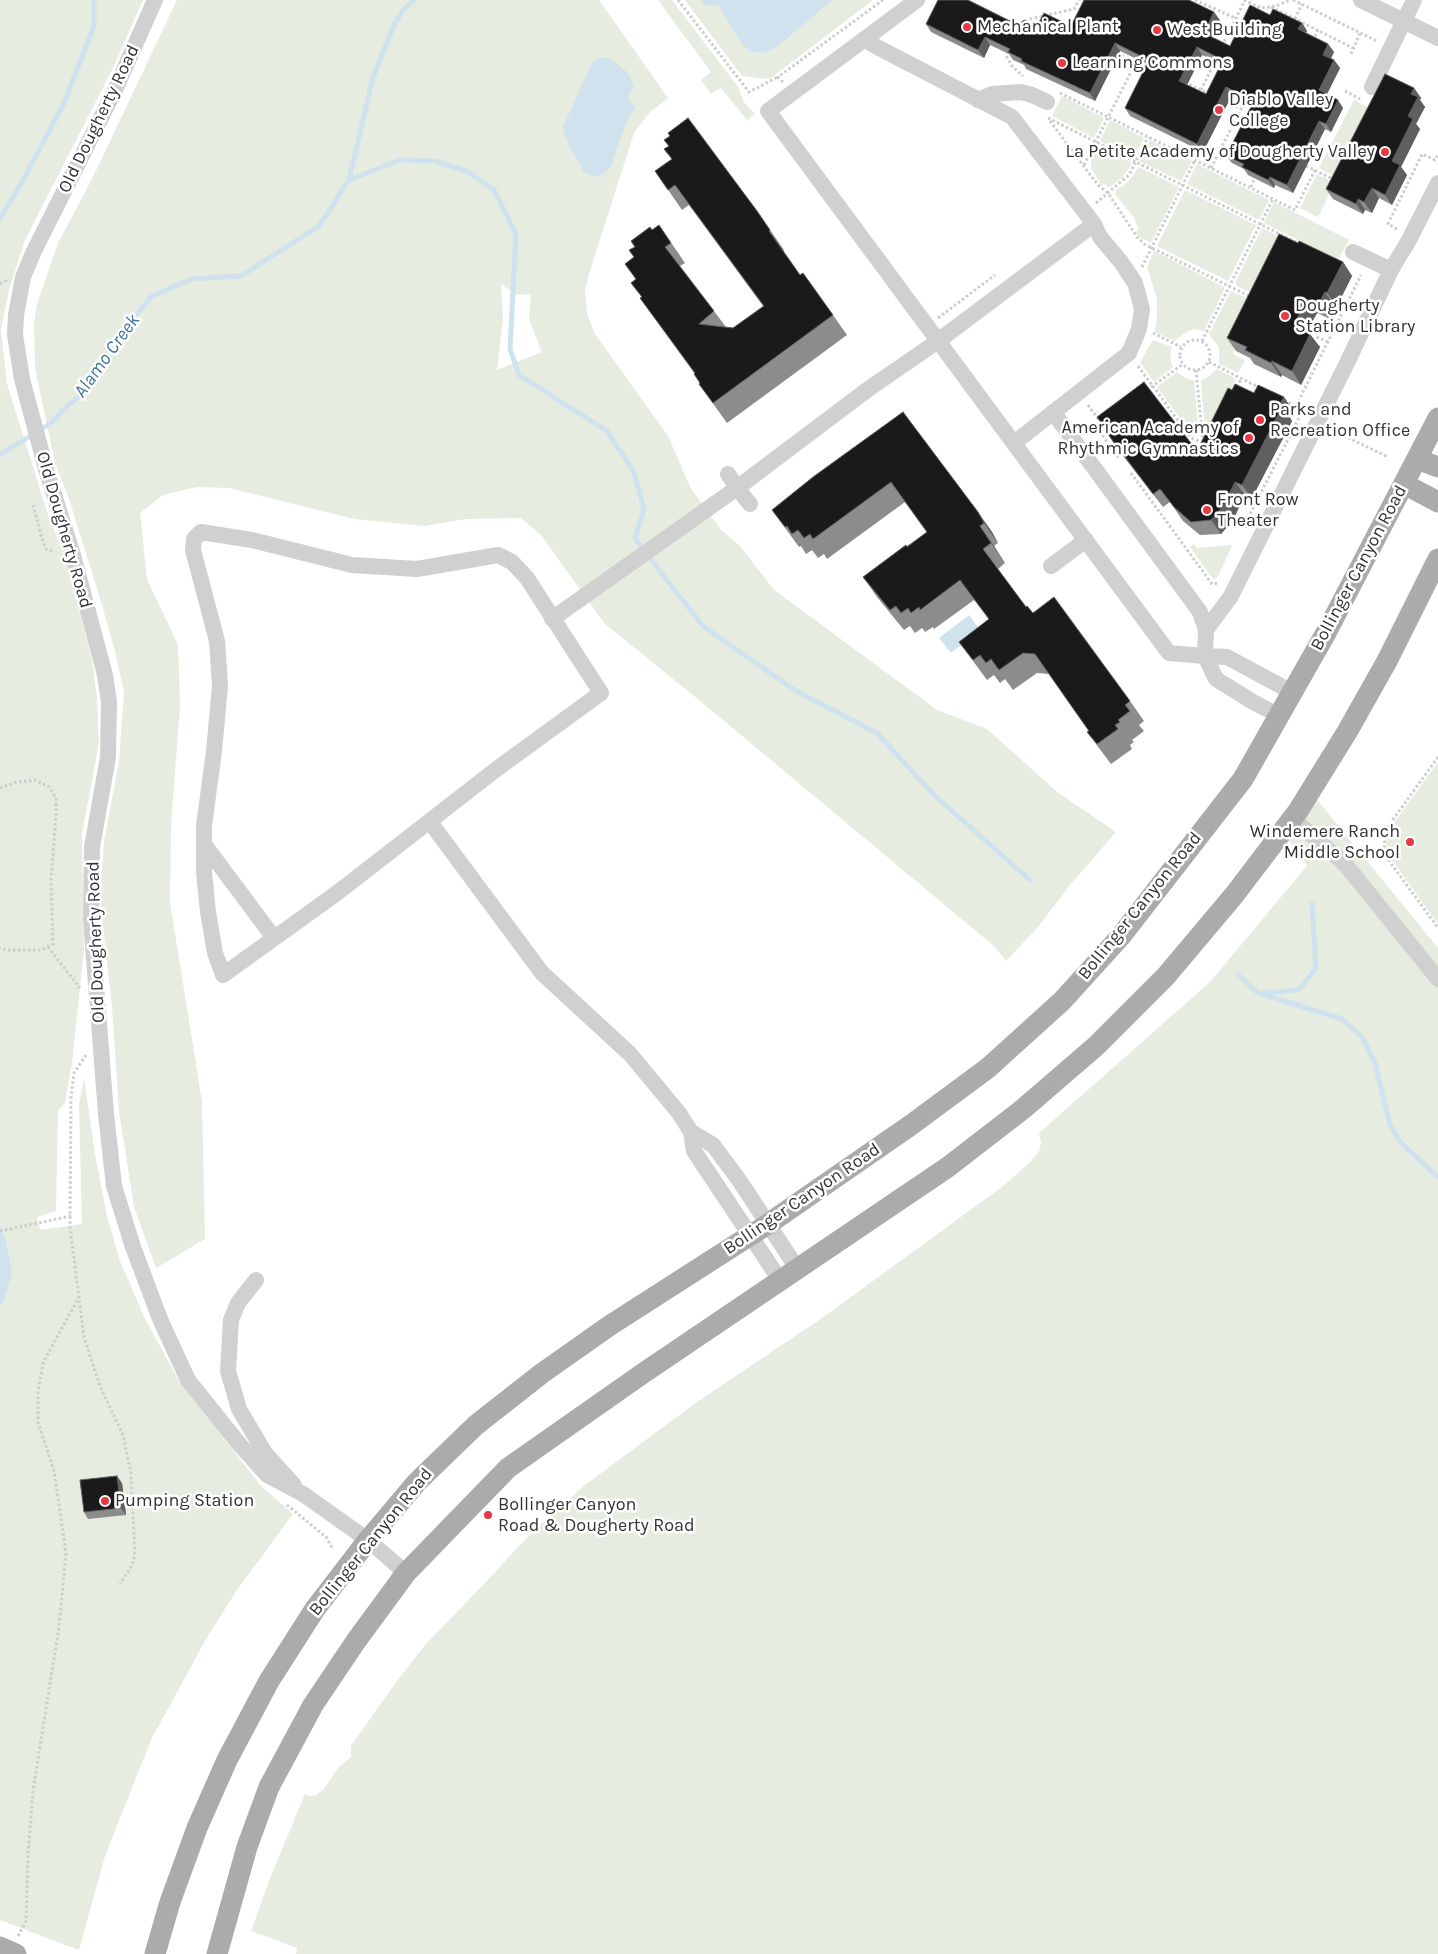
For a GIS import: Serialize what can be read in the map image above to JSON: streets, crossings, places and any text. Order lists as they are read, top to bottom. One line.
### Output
{"streets":{"main road":["Bollinger Canyon Road"],"street":["Old Dougherty Road"]},"crossings":[["Old Dougherty Road","Bollinger Canyon Road"]],"water":["Alamo Creek"],"places":["Mechanical Plant","West Building","Learning Commons","Diablo Valley College","La Petite Academy of Dougherty Valley","Dougherty Station Library","Parks and Recreation Office","American Academy of Rhythmic Gymnastics","Front Row Theater","Windemere Ranch Middle School","Pumping Station","Bollinger Canyon Road & Dougherty Road"]}
